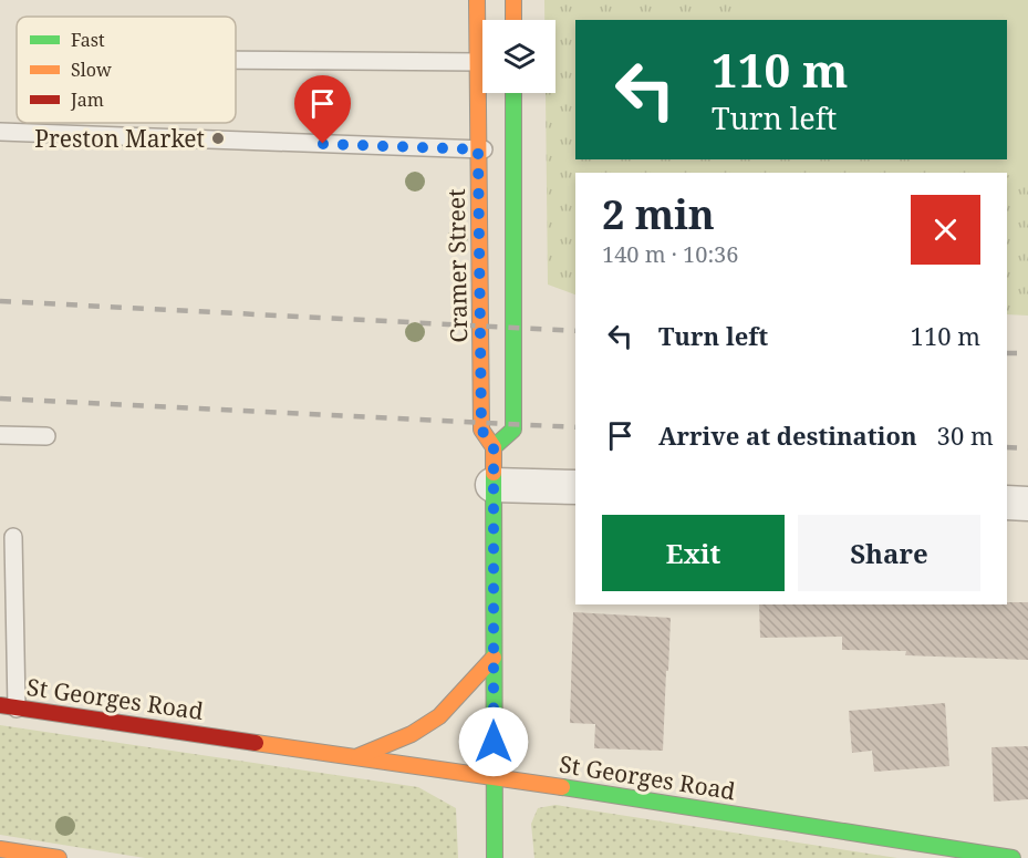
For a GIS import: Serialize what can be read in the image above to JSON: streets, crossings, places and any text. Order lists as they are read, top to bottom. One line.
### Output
{"streets":{"street":["Cramer Street","St Georges Road"]},"crossings":[["Cramer Street","St Georges Road"]],"places":["Preston Market"],"legend":["Fast","Slow","Jam"],"page":{"turn":["110 m","Turn left"],"heading":["2 min","140 m · 10:36"],"list":[{"name":"Turn left","value":"110 m"},{"name":"Arrive at destination","value":"30 m"}],"buttons":["Exit","Share"]}}
